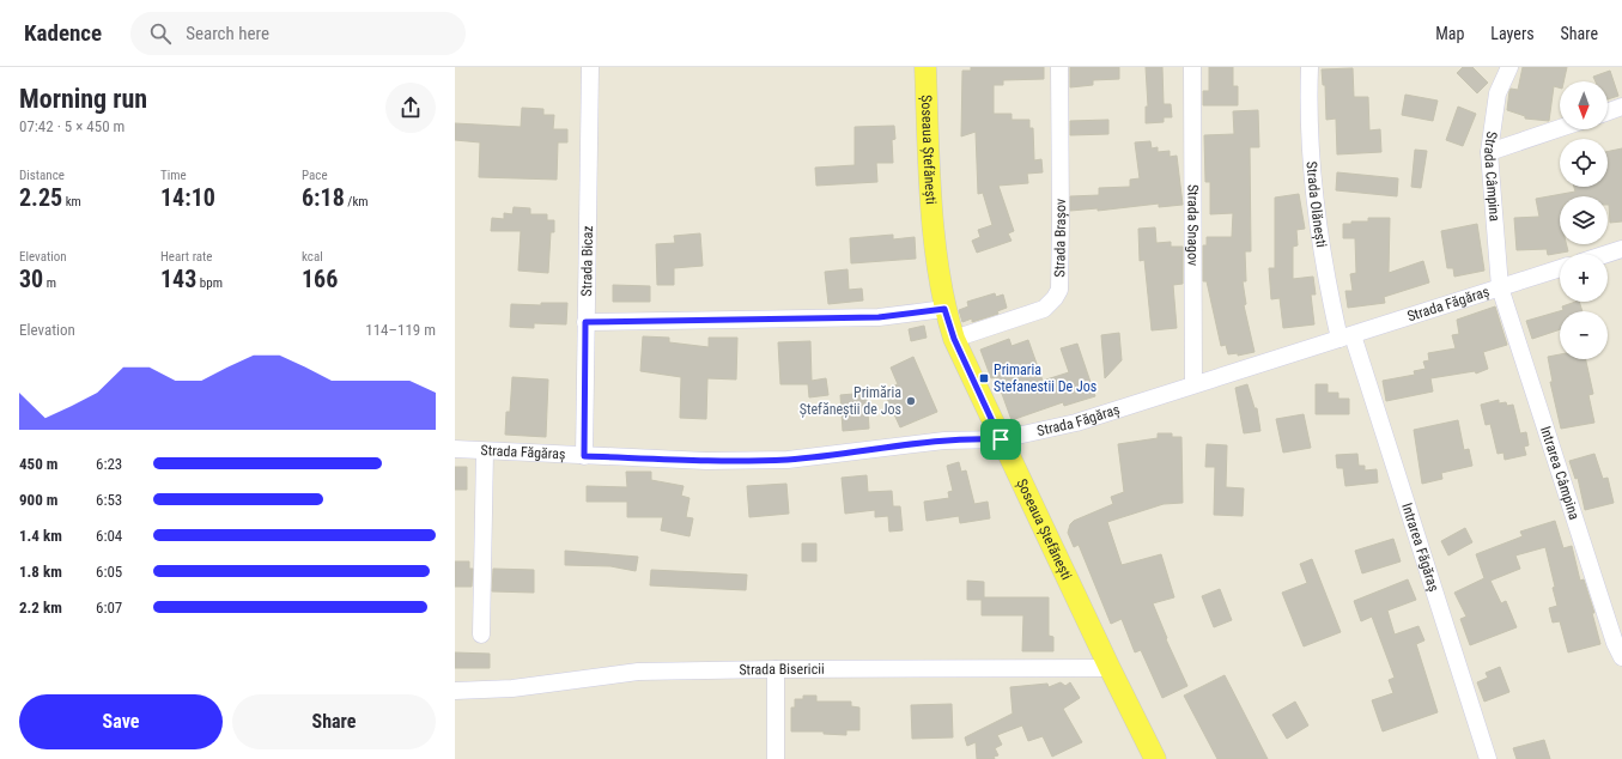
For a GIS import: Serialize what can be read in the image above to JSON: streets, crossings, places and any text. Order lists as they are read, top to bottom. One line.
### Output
{"streets":{"main road":["Șoseaua Ștefănești"],"street":["Strada Câmpina","Strada Olănești","Strada Snagov","Strada Brașov","Strada Bicaz","Strada Făgăraș","Intrarea Câmpina","Intrarea Făgăraș","Strada Bisericii"]},"crossings":[["Șoseaua Ștefănești","Strada Brașov"],["Șoseaua Ștefănești","Strada Făgăraș"],["Șoseaua Ștefănești","Strada Bisericii"],["Strada Câmpina","Strada Făgăraș"],["Strada Câmpina","Intrarea Câmpina"],["Strada Olănești","Strada Făgăraș"],["Strada Olănești","Intrarea Făgăraș"],["Strada Snagov","Strada Făgăraș"],["Strada Bicaz","Strada Făgăraș"],["Strada Făgăraș","Intrarea Câmpina"],["Strada Făgăraș","Intrarea Făgăraș"]],"places":{"transit":["Primaria Stefanestii De Jos"],"other":["Primăria Ștefăneștii de Jos"]},"north":"bottom","page":{"header":"Kadence","search":"Search here","nav":["Map","Layers","Share"],"heading":["Morning run","07:42 · 5 × 450 m"],"map_buttons":["+","−"],"stats":[["Distance","2.25 km"],["Time","14:10"],["Pace","6:18 /km"],["Elevation","30 m"],["Heart rate","143 bpm"],["kcal","166"]],"chart":["Elevation","114–119 m"],"list":[{"name":"450 m","note":"6:23"},{"name":"900 m","note":"6:53"},{"name":"1.4 km","note":"6:04"},{"name":"1.8 km","note":"6:05"},{"name":"2.2 km","note":"6:07"}],"buttons":["Save","Share"]}}
